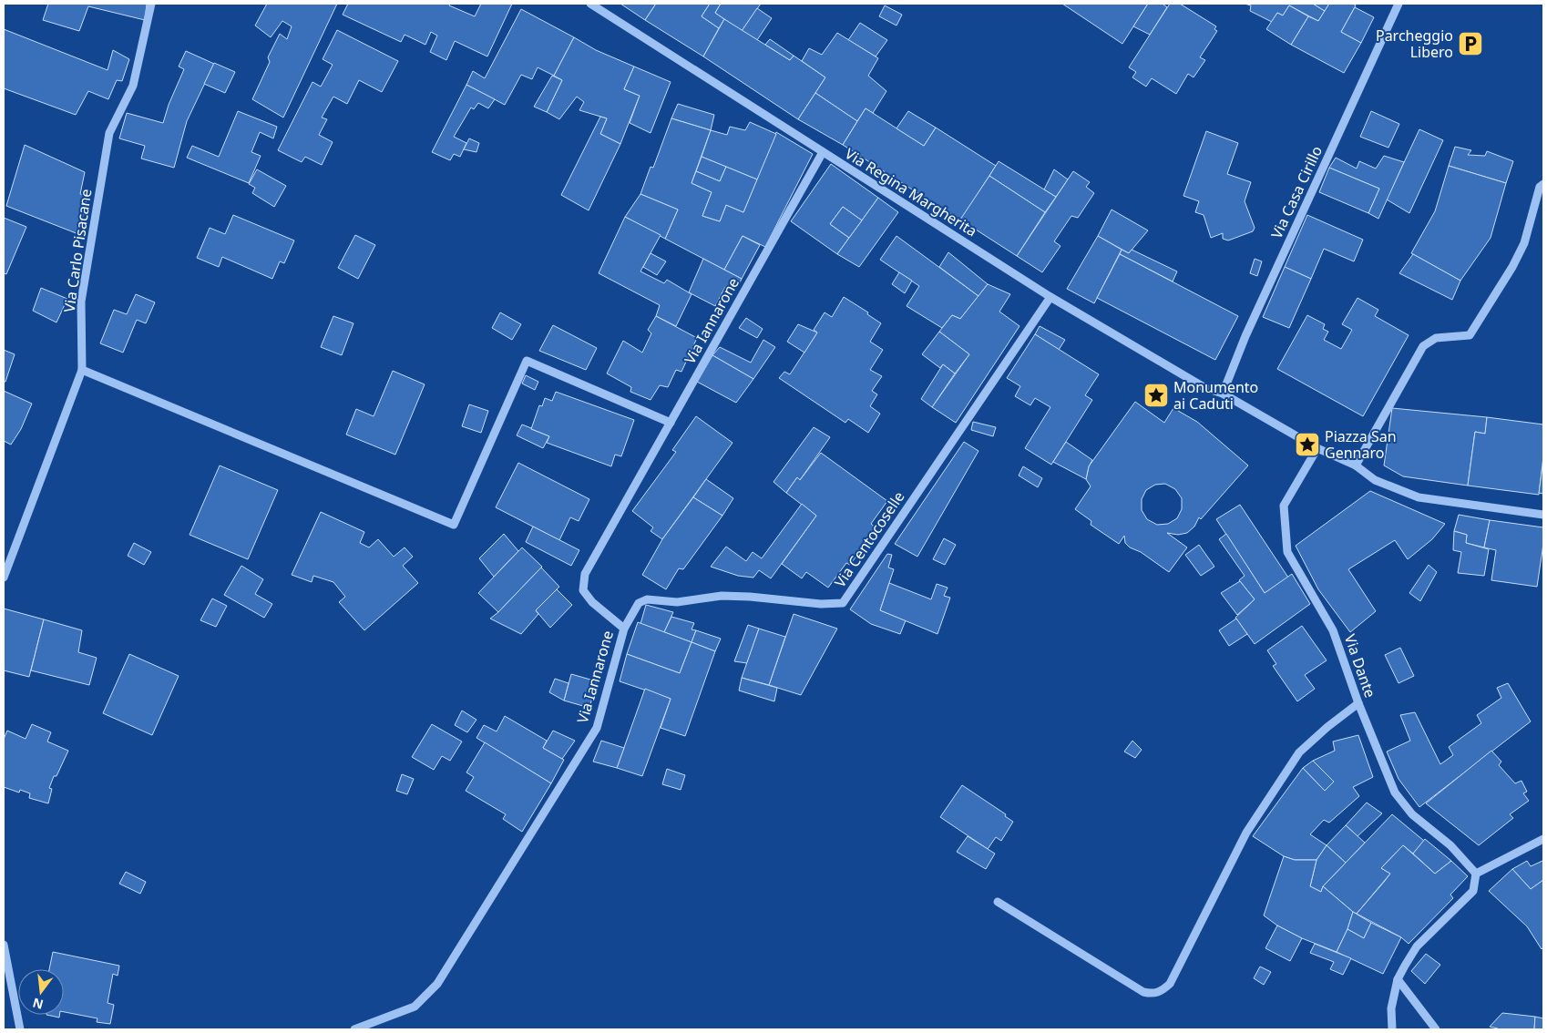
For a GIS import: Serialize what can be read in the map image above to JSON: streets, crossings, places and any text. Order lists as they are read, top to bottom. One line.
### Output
{"streets":{"street":["Via Regina Margherita","Via Casa Cirillo","Via Carlo Pisacane","Via Iannarone","Via Centocoselle","Via Dante"]},"crossings":[["Via Regina Margherita","Via Casa Cirillo"],["Via Regina Margherita","Via Iannarone"],["Via Regina Margherita","Via Centocoselle"],["Via Regina Margherita","Via Dante"],["Via Iannarone","Via Centocoselle"]],"places":{"parking":["Parcheggio Libero"],"place":["Monumento ai Caduti","Piazza San Gennaro"]},"north":"bottom"}
